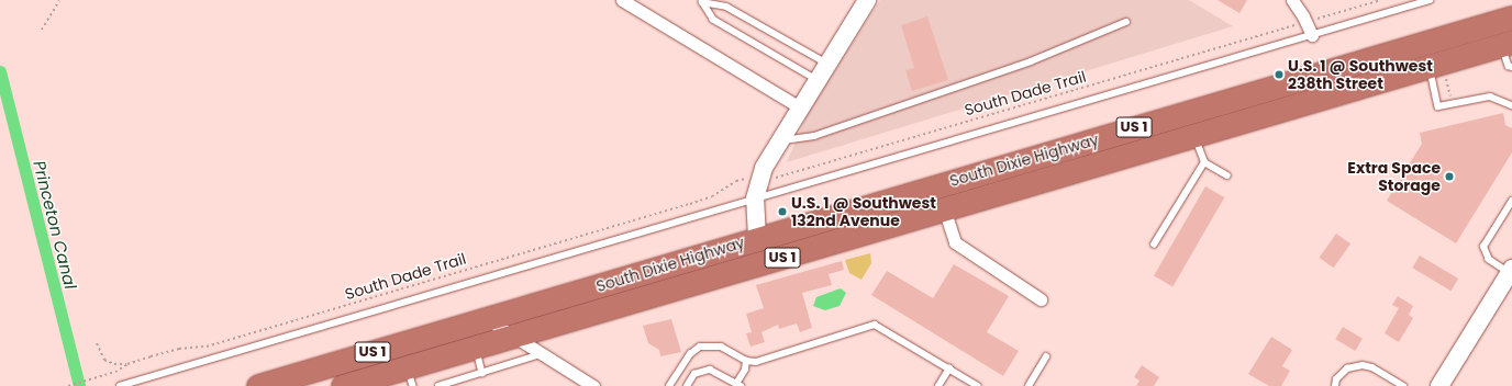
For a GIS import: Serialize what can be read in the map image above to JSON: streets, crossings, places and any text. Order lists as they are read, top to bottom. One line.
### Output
{"streets":{"highway":["US 1","South Dixie Highway"],"path":["South Dade Trail"]},"water":["Princeton Canal"],"places":["U.S. 1 @ Southwest 238th Street","Extra Space Storage","U.S. 1 @ Southwest 132nd Avenue"]}
